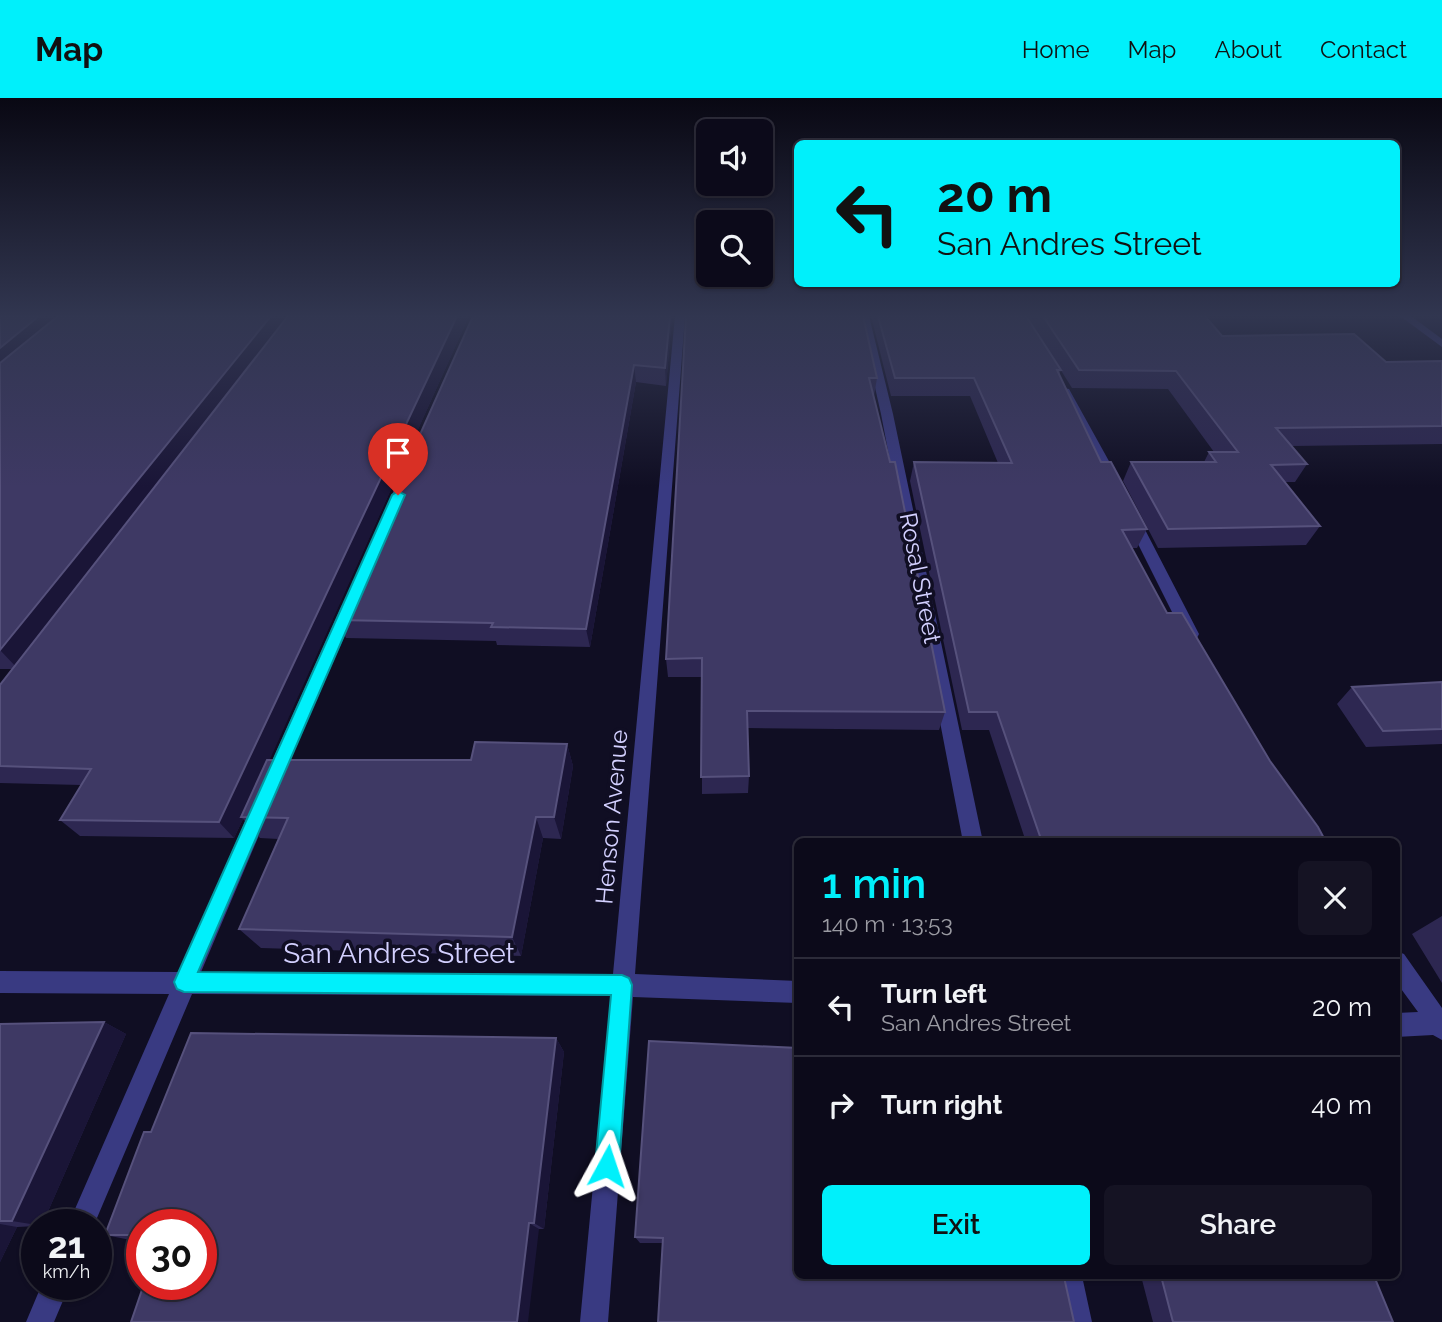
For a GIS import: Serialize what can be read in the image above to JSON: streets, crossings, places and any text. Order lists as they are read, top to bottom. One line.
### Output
{"streets":{"street":["Rosal Street","Henson Avenue","San Andres Street"]},"crossings":[["Henson Avenue","San Andres Street"]],"page":{"header":"Map","nav":["Home","Map","About","Contact"],"turn":["20 m","San Andres Street"],"heading":["1 min","140 m · 13:53"],"list":[{"name":"Turn left","note":"San Andres Street","value":"20 m"},{"name":"Turn right","value":"40 m"}],"buttons":["Exit","Share"],"speed":"21 km/h","limit":"30"}}
